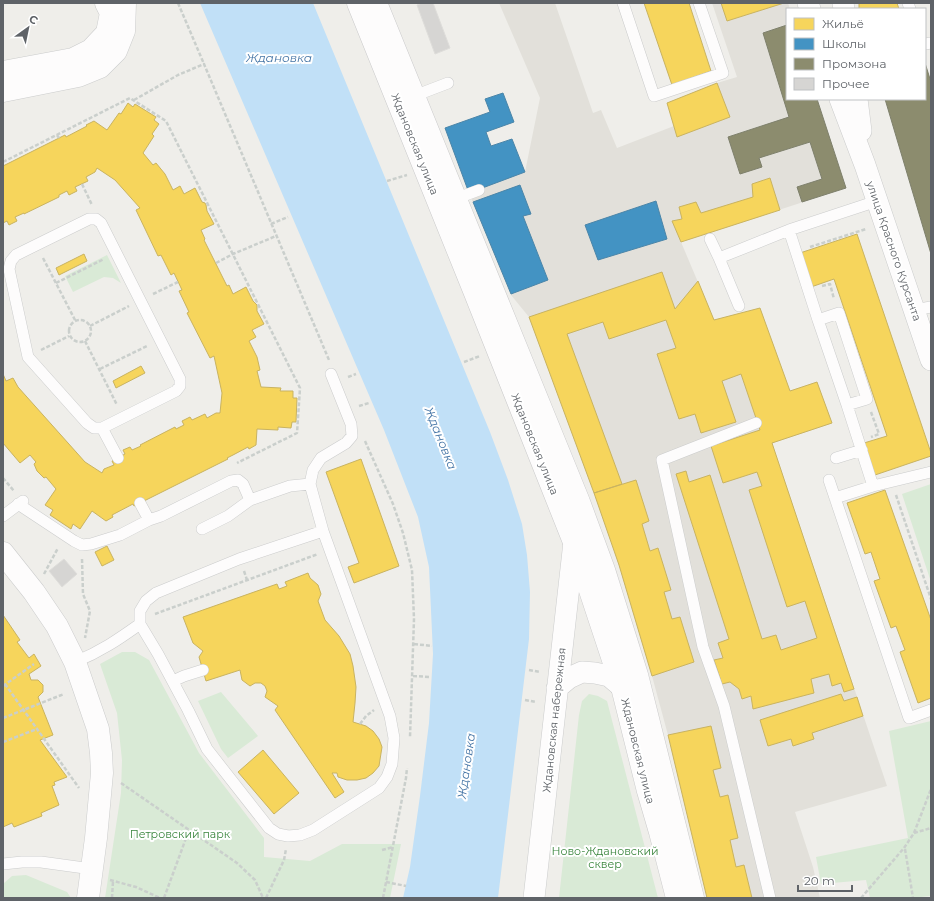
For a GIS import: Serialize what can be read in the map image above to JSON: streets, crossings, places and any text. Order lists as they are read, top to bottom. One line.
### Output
{"streets":{"main road":["Ждановская улица"],"street":["улица Красного Курсанта","Ждановская набережная"]},"crossings":[["Ждановская улица","Ждановская набережная"]],"water":["Ждановка"],"parks":["Петровский парк","Ново-Ждановский сквер"],"legend":["Жильё","Школы","Промзона","Прочее"],"scale_bar":"20 m","north":"top right"}
